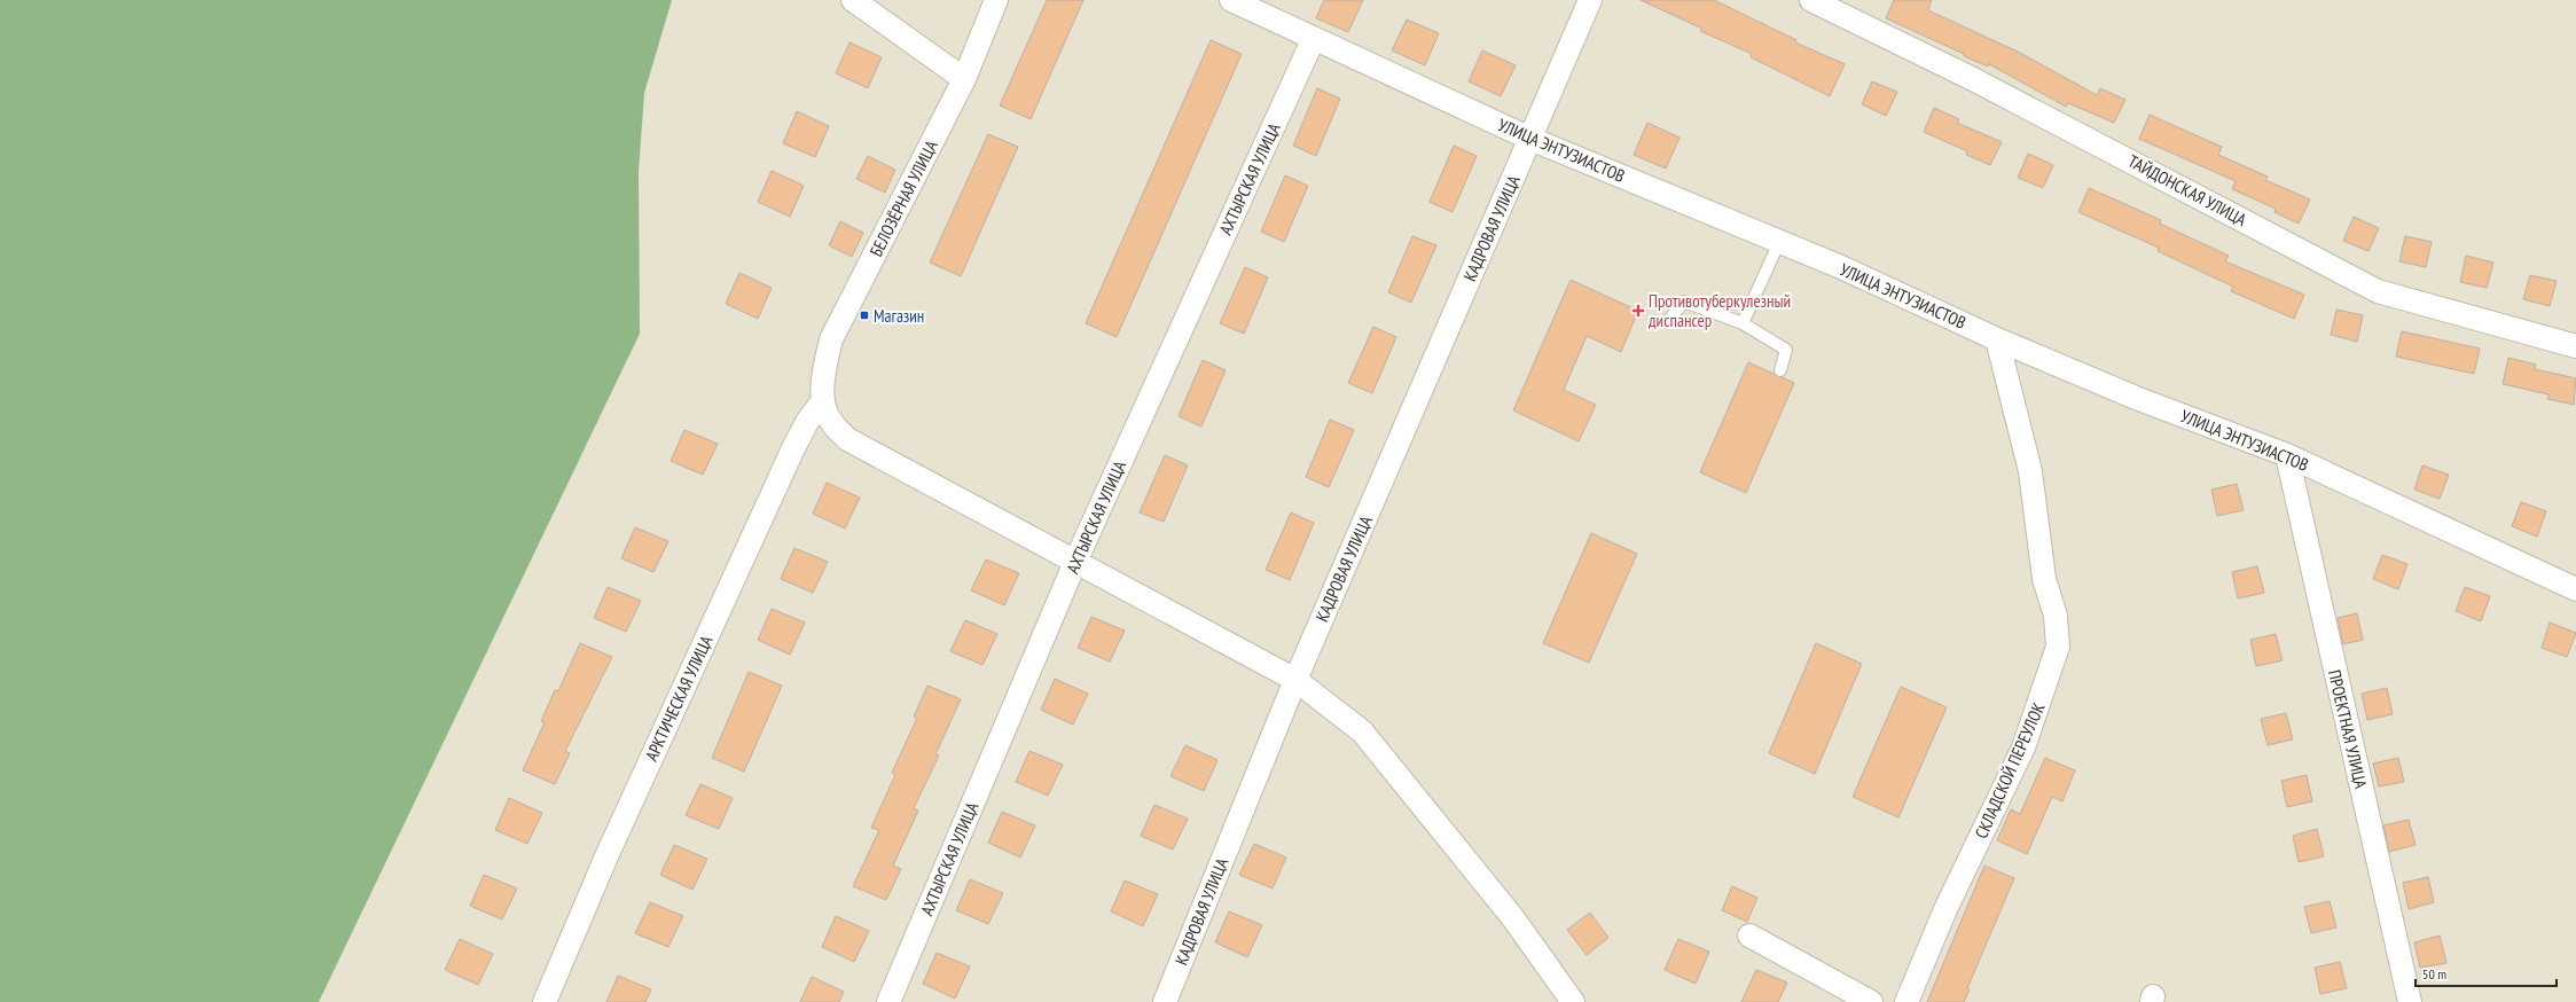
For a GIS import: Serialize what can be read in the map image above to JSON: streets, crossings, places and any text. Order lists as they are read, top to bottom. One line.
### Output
{"streets":{"street":["УЛИЦА ЭНТУЗИАСТОВ","АХТЫРСКАЯ УЛИЦА","ТАЙДОНСКАЯ УЛИЦА","БЕЛОЗЁРНАЯ УЛИЦА","КАДРОВАЯ УЛИЦА","АРКТИЧЕСКАЯ УЛИЦА","ПРОЕКТНАЯ УЛИЦА","СКЛАДСКОЙ ПЕРЕУЛОК"]},"crossings":[["УЛИЦА ЭНТУЗИАСТОВ","АХТЫРСКАЯ УЛИЦА"],["УЛИЦА ЭНТУЗИАСТОВ","КАДРОВАЯ УЛИЦА"],["УЛИЦА ЭНТУЗИАСТОВ","ПРОЕКТНАЯ УЛИЦА"],["УЛИЦА ЭНТУЗИАСТОВ","СКЛАДСКОЙ ПЕРЕУЛОК"],["БЕЛОЗЁРНАЯ УЛИЦА","АРКТИЧЕСКАЯ УЛИЦА"]],"places":{"health":["Противотуберкулезный диспансер"],"transit":["Магазин"]},"scale_bar":"50 m"}
